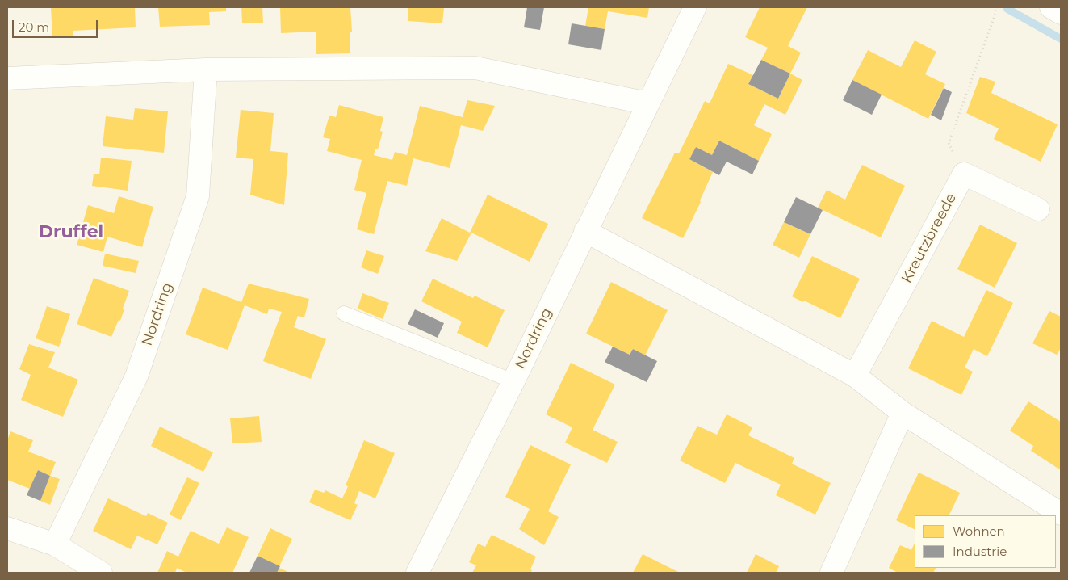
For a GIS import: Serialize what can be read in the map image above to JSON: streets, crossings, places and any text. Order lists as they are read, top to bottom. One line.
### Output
{"streets":{"street":["Kreutzbreede","Nordring"]},"districts":["Druffel"],"legend":["Wohnen","Industrie"],"scale_bar":"20 m"}
